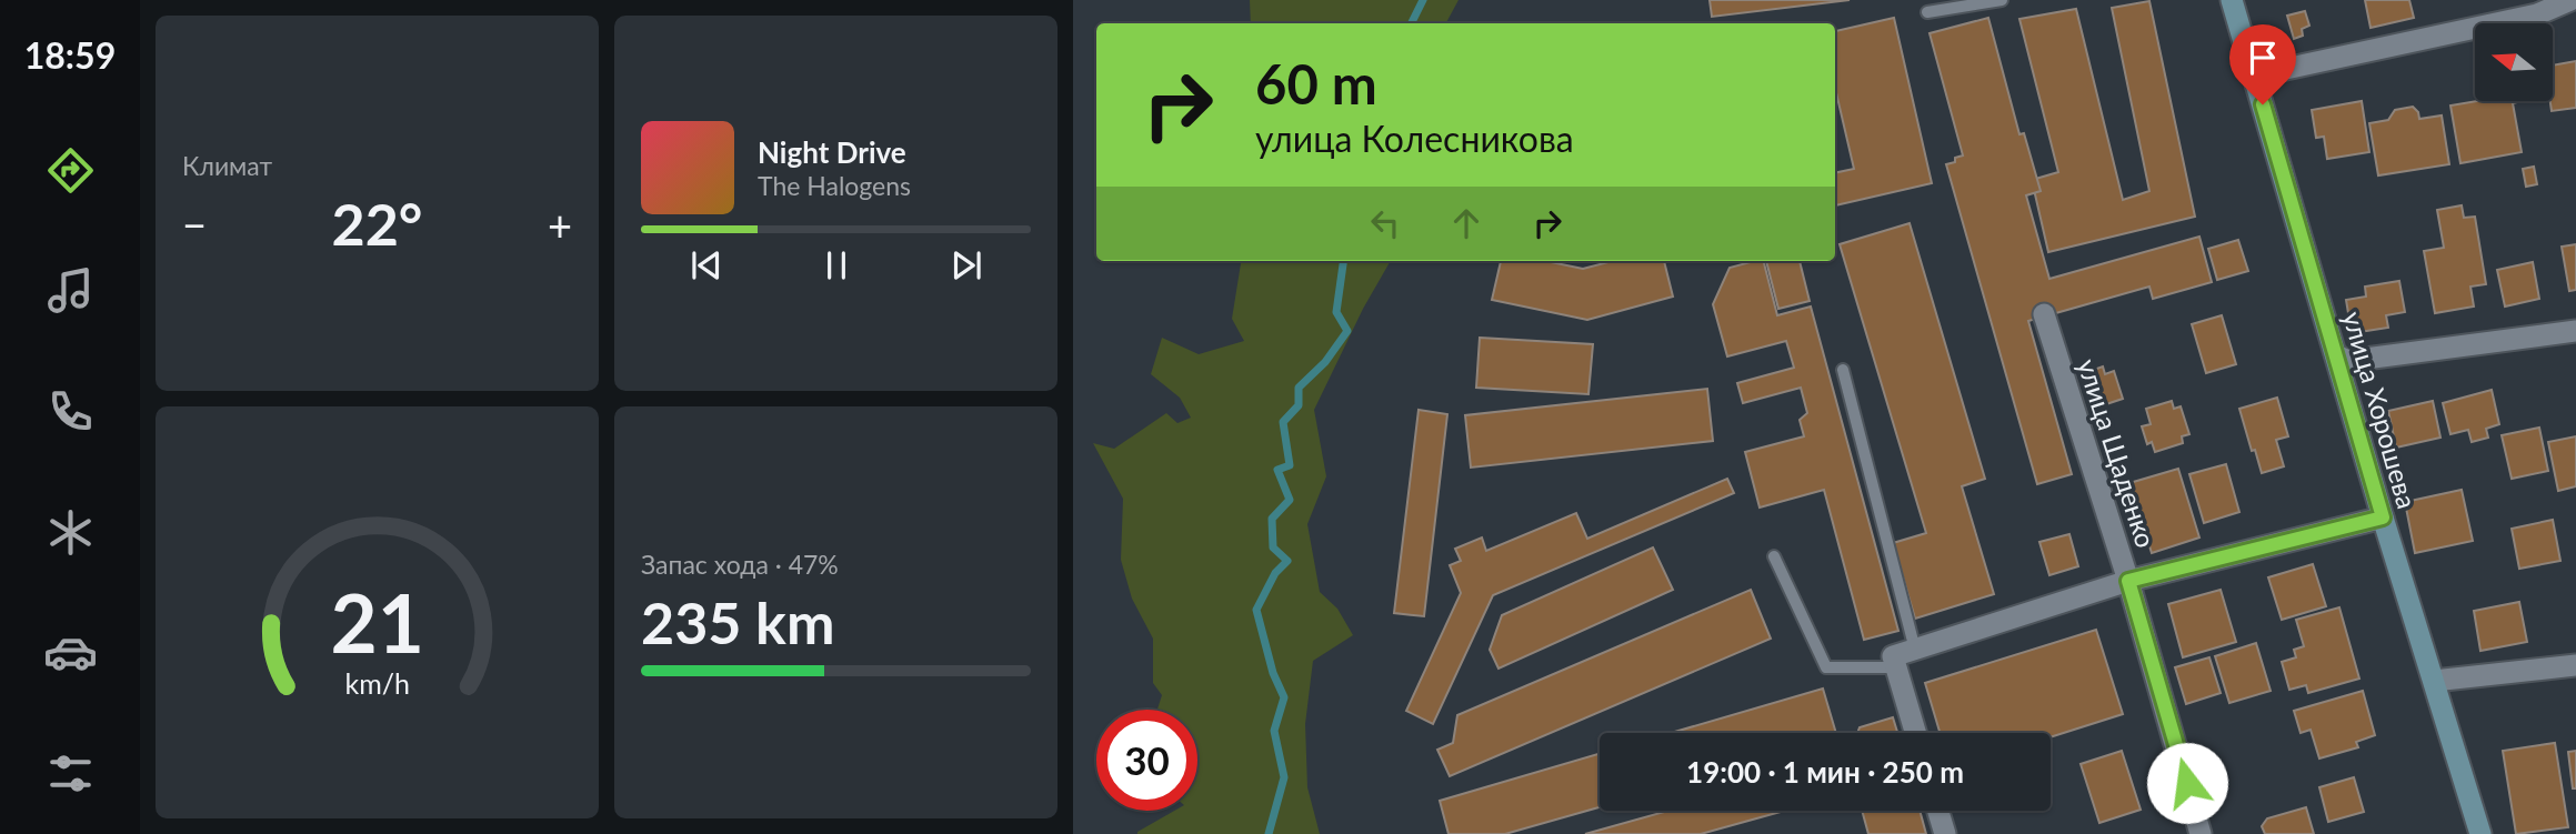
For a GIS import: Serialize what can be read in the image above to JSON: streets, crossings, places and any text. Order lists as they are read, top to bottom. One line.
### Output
{"streets":{"main road":["улица Хорошева"],"street":["улица Щаденко"]},"north":"left","page":{"tabs":"18:59","tile":["Климат",["Запас хода · 47%","235 km"]],"turn":["60 m","улица Колесникова"],"song":["Night Drive","The Halogens"],"heat":["−","22°","+"],"limit":"30","trip":"19:00 · 1 мин · 250 m","gauge":["21","km/h"]}}
